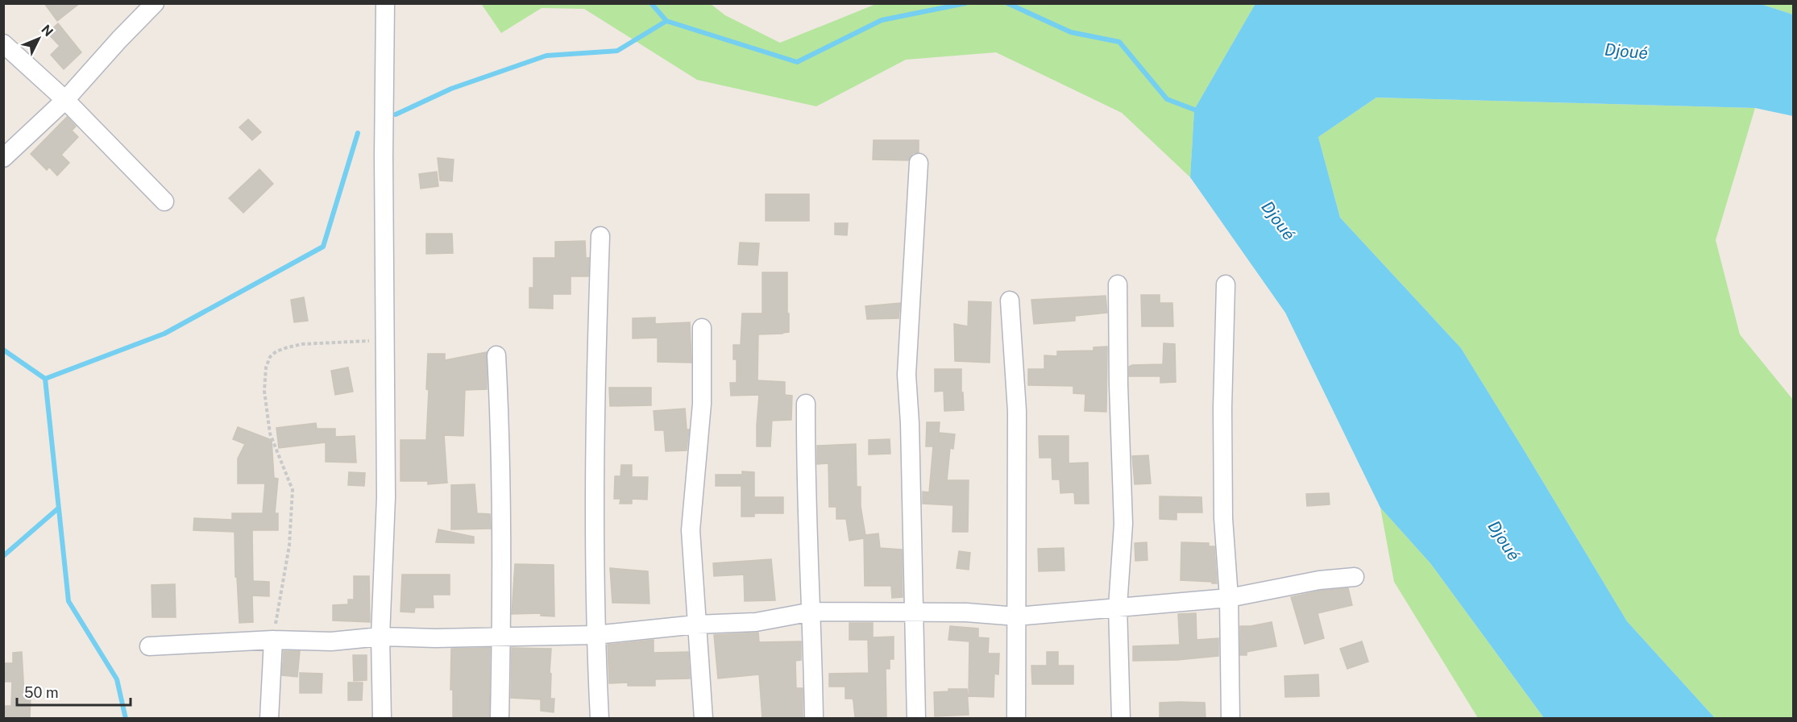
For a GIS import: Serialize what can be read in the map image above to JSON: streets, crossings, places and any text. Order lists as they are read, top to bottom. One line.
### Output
{"water":["Djoué"],"scale_bar":"50 m","north":"top right"}
